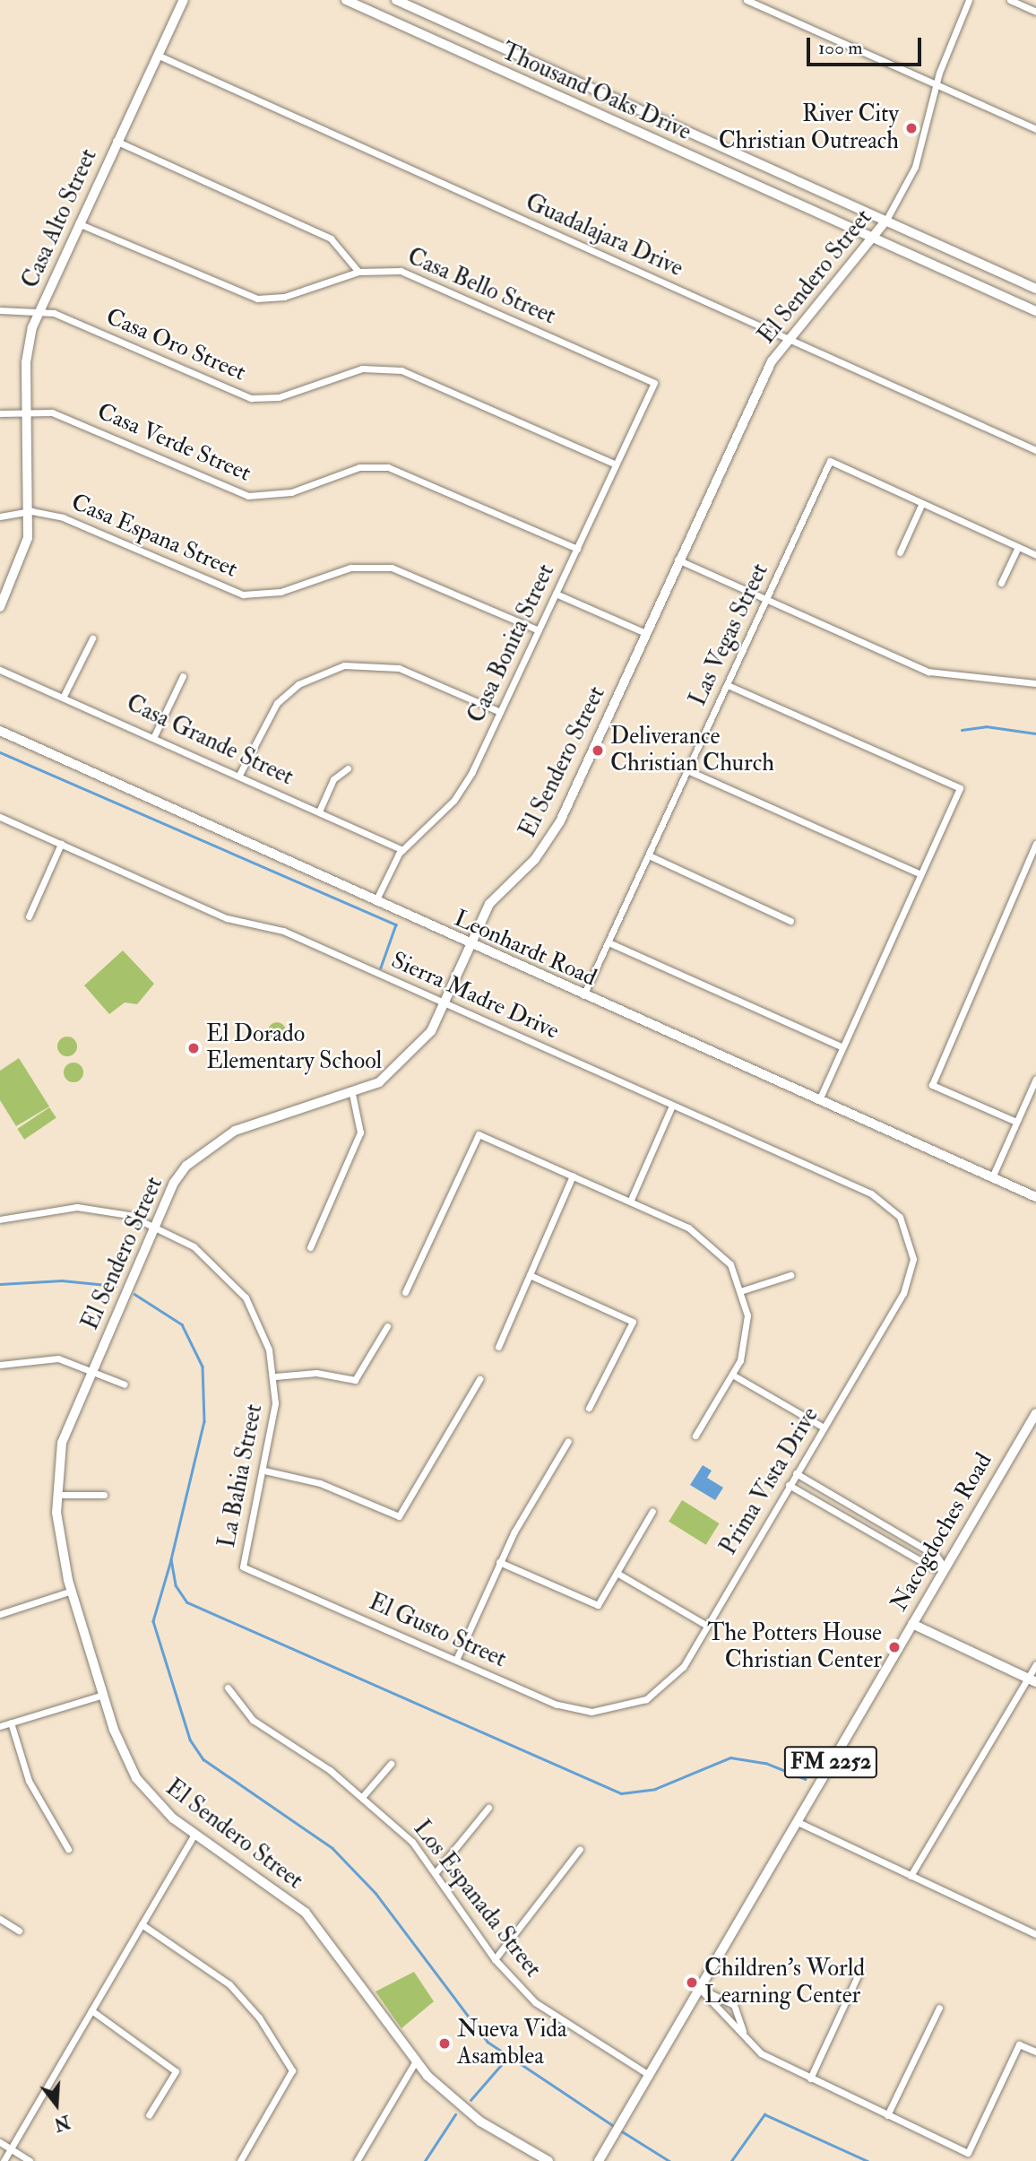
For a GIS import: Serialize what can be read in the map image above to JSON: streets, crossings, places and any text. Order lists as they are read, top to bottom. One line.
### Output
{"streets":{"main road":["Nacogdoches Road","FM 2252"],"street":["Thousand Oaks Drive","Casa Alto Street","Guadalajara Drive","El Sendero Street","Casa Bello Street","Casa Oro Street","Casa Verde Street","Casa Espana Street","Las Vegas Street","Casa Bonita Street","Casa Grande Street","Leonhardt Road","Sierra Madre Drive","La Bahia Street","Prima Vista Drive","El Gusto Street","Los Espanada Street"]},"crossings":[["Thousand Oaks Drive","El Sendero Street"],["Casa Alto Street","Guadalajara Drive"],["Casa Alto Street","Casa Bello Street"],["Casa Alto Street","Casa Oro Street"],["Casa Alto Street","Casa Verde Street"],["Casa Alto Street","Casa Espana Street"],["Guadalajara Drive","El Sendero Street"],["El Sendero Street","Leonhardt Road"],["El Sendero Street","Sierra Madre Drive"],["El Sendero Street","La Bahia Street"],["Casa Bello Street","Casa Bonita Street"],["Casa Oro Street","Casa Bonita Street"],["Casa Verde Street","Casa Bonita Street"],["Casa Espana Street","Casa Bonita Street"],["Las Vegas Street","Leonhardt Road"],["Casa Bonita Street","Casa Grande Street"],["Casa Bonita Street","Leonhardt Road"],["Sierra Madre Drive","Prima Vista Drive"],["La Bahia Street","El Gusto Street"],["Prima Vista Drive","El Gusto Street"],["Nacogdoches Road","Los Espanada Street"]],"places":["River City Christian Outreach","Deliverance Christian Church","El Dorado Elementary School","The Potters House Christian Center","Children's World Learning Center","Nueva Vida Asamblea"],"scale_bar":"100 m","north":"bottom"}
